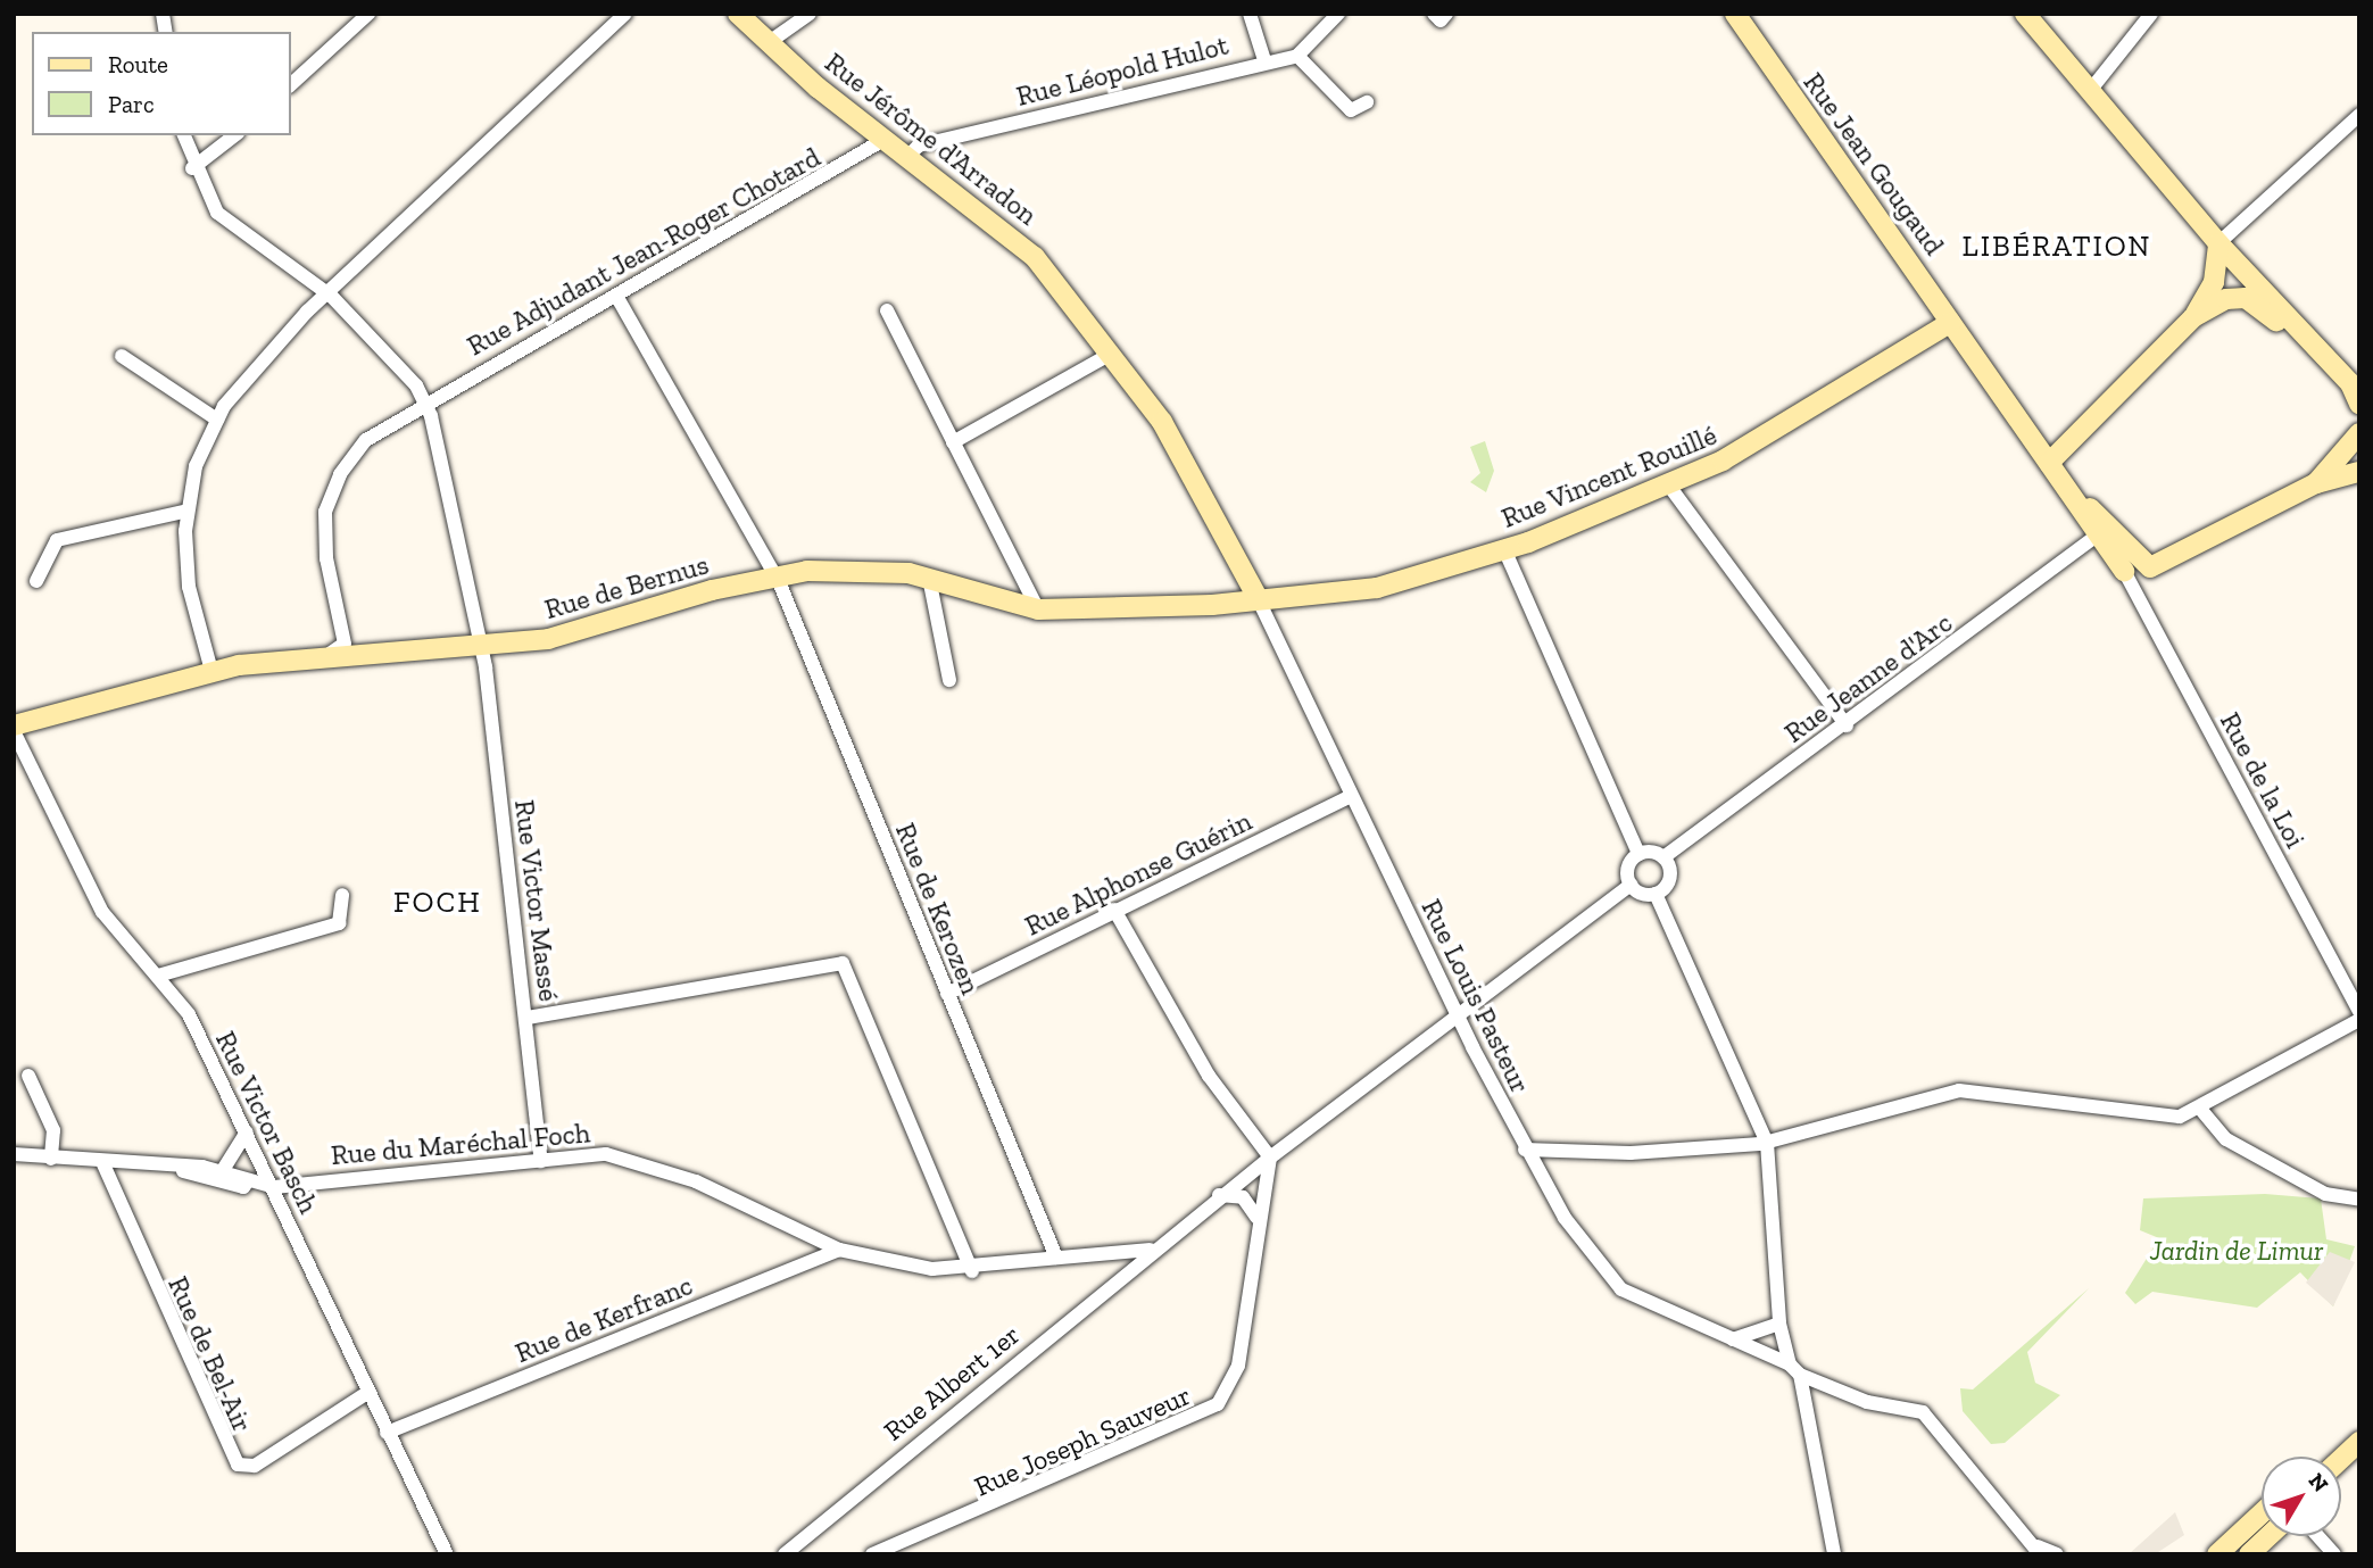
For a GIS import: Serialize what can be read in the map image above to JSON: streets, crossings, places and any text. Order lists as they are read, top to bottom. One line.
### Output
{"streets":{"street":["Rue Léopold Hulot","Rue Jérôme d'Arradon","Rue Jean Gougaud","Rue Adjudant Jean-Roger Chotard","Rue Vincent Rouillé","Rue de Bernus","Rue Jeanne d'Arc","Rue de la Loi","Rue Alphonse Guérin","Rue Victor Massé","Rue de Kerozen","Rue Louis Pasteur","Rue Victor Basch","Rue du Maréchal Foch","Rue de Kerfranc","Rue de Bel-Air","Rue Albert 1er","Rue Joseph Sauveur"]},"crossings":[["Rue Léopold Hulot","Rue Jérôme d'Arradon"],["Rue Jérôme d'Arradon","Rue Adjudant Jean-Roger Chotard"],["Rue Jérôme d'Arradon","Rue Vincent Rouillé"],["Rue Jérôme d'Arradon","Rue de Bernus"],["Rue Jérôme d'Arradon","Rue Louis Pasteur"],["Rue Jean Gougaud","Rue Vincent Rouillé"],["Rue Adjudant Jean-Roger Chotard","Rue de Bernus"],["Rue Adjudant Jean-Roger Chotard","Rue Victor Massé"],["Rue Adjudant Jean-Roger Chotard","Rue de Kerozen"],["Rue Vincent Rouillé","Rue de Bernus"],["Rue Vincent Rouillé","Rue Louis Pasteur"],["Rue de Bernus","Rue Victor Massé"],["Rue de Bernus","Rue de Kerozen"],["Rue de Bernus","Rue Louis Pasteur"],["Rue Alphonse Guérin","Rue de Kerozen"],["Rue Alphonse Guérin","Rue Louis Pasteur"],["Rue Victor Massé","Rue du Maréchal Foch"],["Rue de Kerozen","Rue du Maréchal Foch"],["Rue Victor Basch","Rue du Maréchal Foch"],["Rue Victor Basch","Rue de Kerfranc"],["Rue Victor Basch","Rue de Bel-Air"],["Rue du Maréchal Foch","Rue de Kerfranc"],["Rue du Maréchal Foch","Rue Albert 1er"],["Rue Albert 1er","Rue Joseph Sauveur"]],"districts":["LIBÉRATION","FOCH"],"parks":["Jardin de Limur"],"legend":["Route","Parc"],"north":"top right"}
